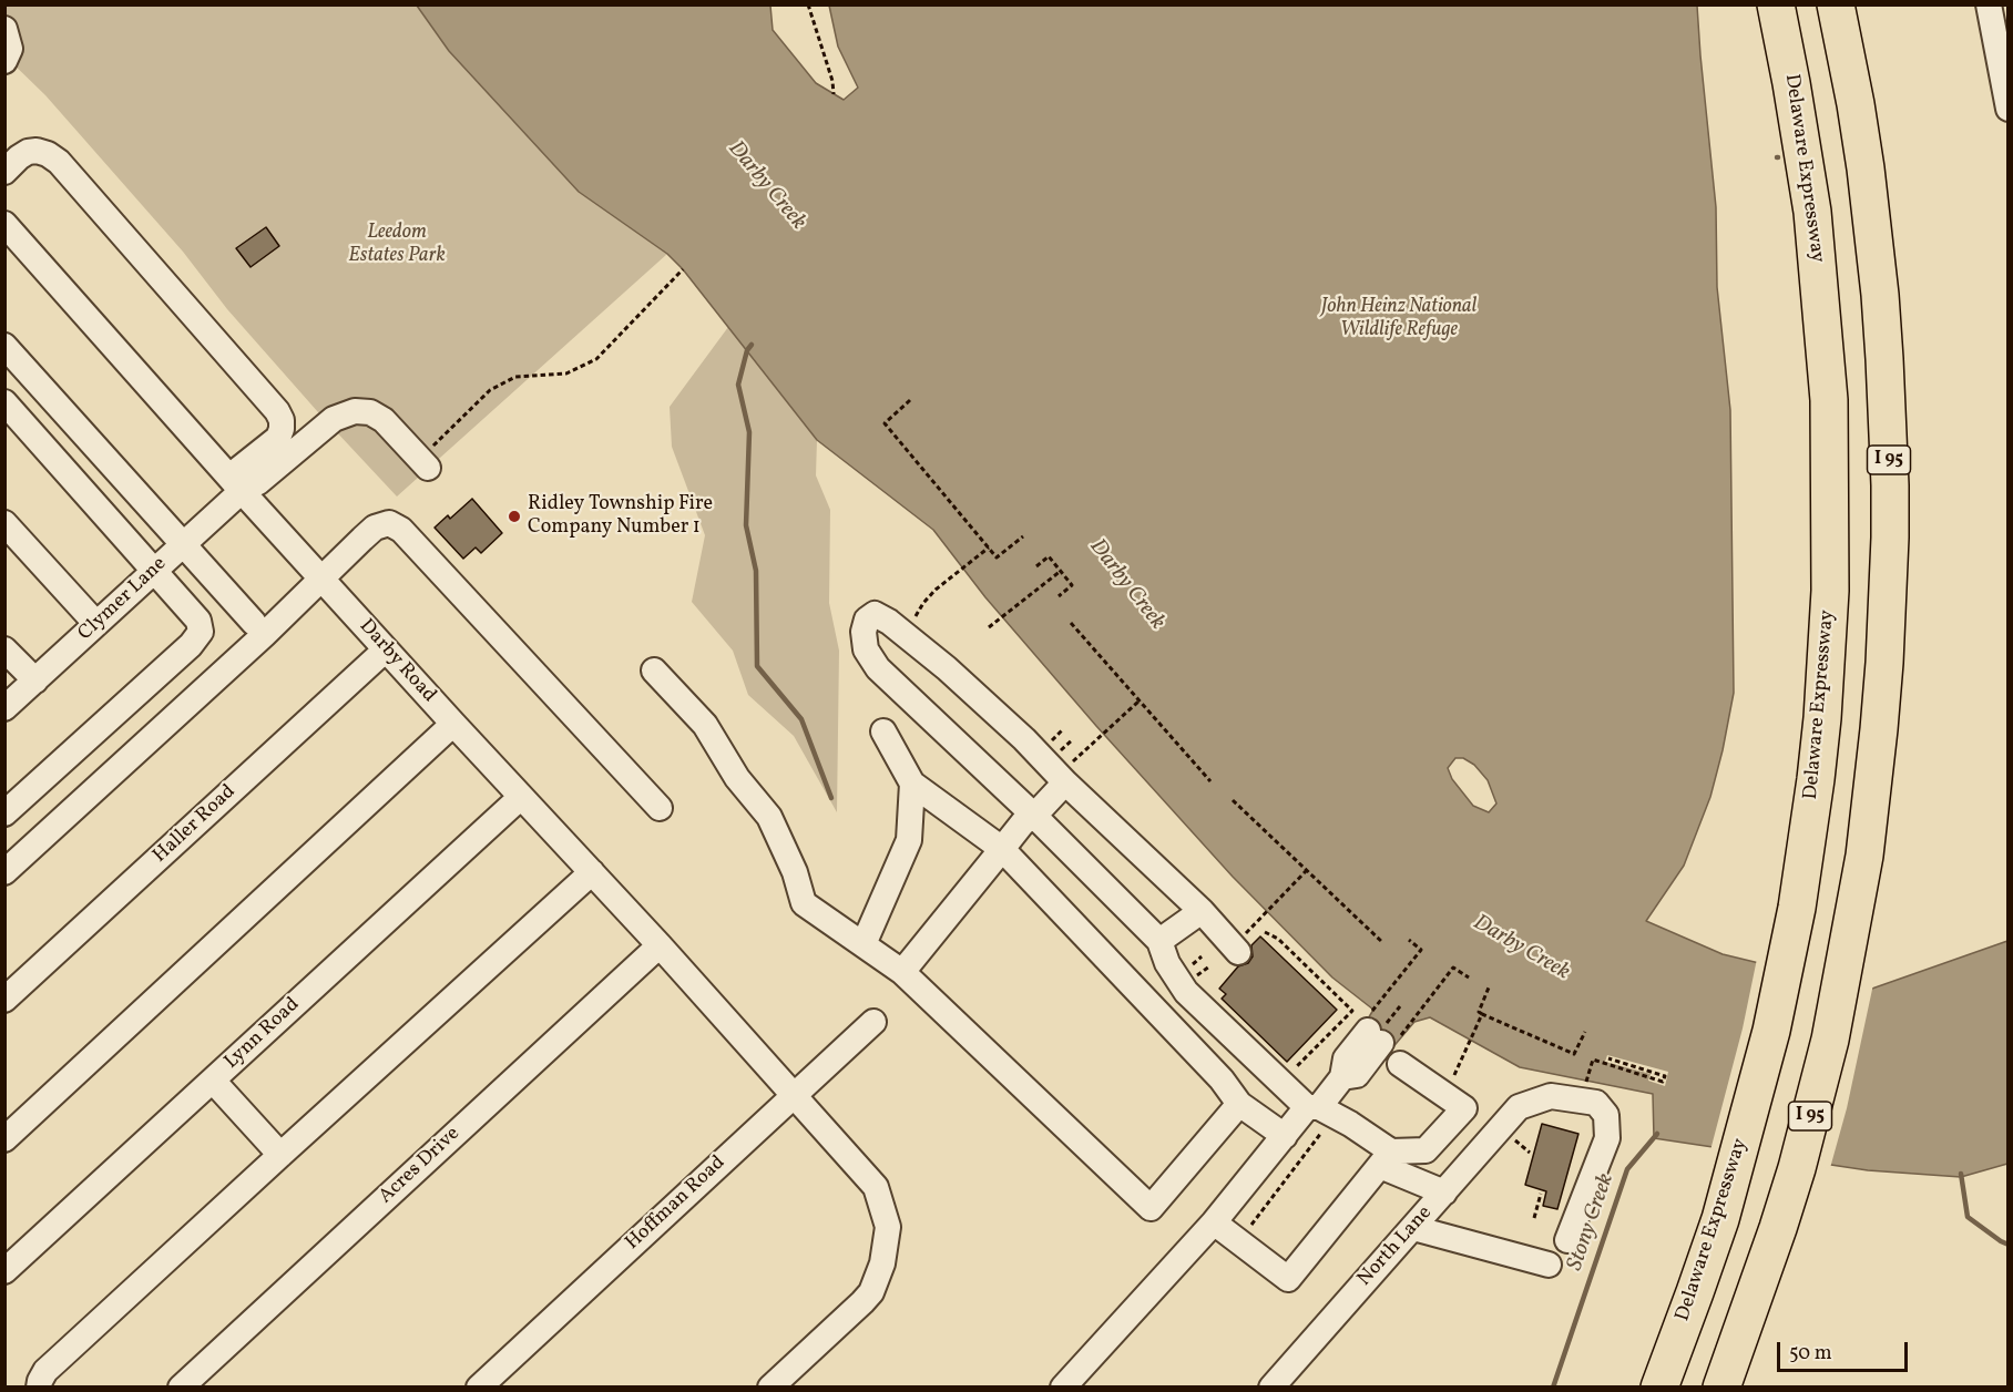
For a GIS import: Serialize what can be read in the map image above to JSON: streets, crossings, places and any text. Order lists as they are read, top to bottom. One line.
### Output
{"streets":{"highway":["Delaware Expressway","I 95"],"street":["Clymer Lane","Darby Road","Haller Road","Lynn Road","Acres Drive","Hoffman Road","North Lane"]},"crossings":[["Clymer Lane","Darby Road"],["Darby Road","Haller Road"],["Darby Road","Lynn Road"],["Darby Road","Acres Drive"],["Darby Road","Hoffman Road"]],"water":["Darby Creek","Stony Creek"],"parks":["Leedom Estates Park","John Heinz National Wildlife Refuge"],"places":["Ridley Township Fire Company Number 1"],"scale_bar":"50 m"}
